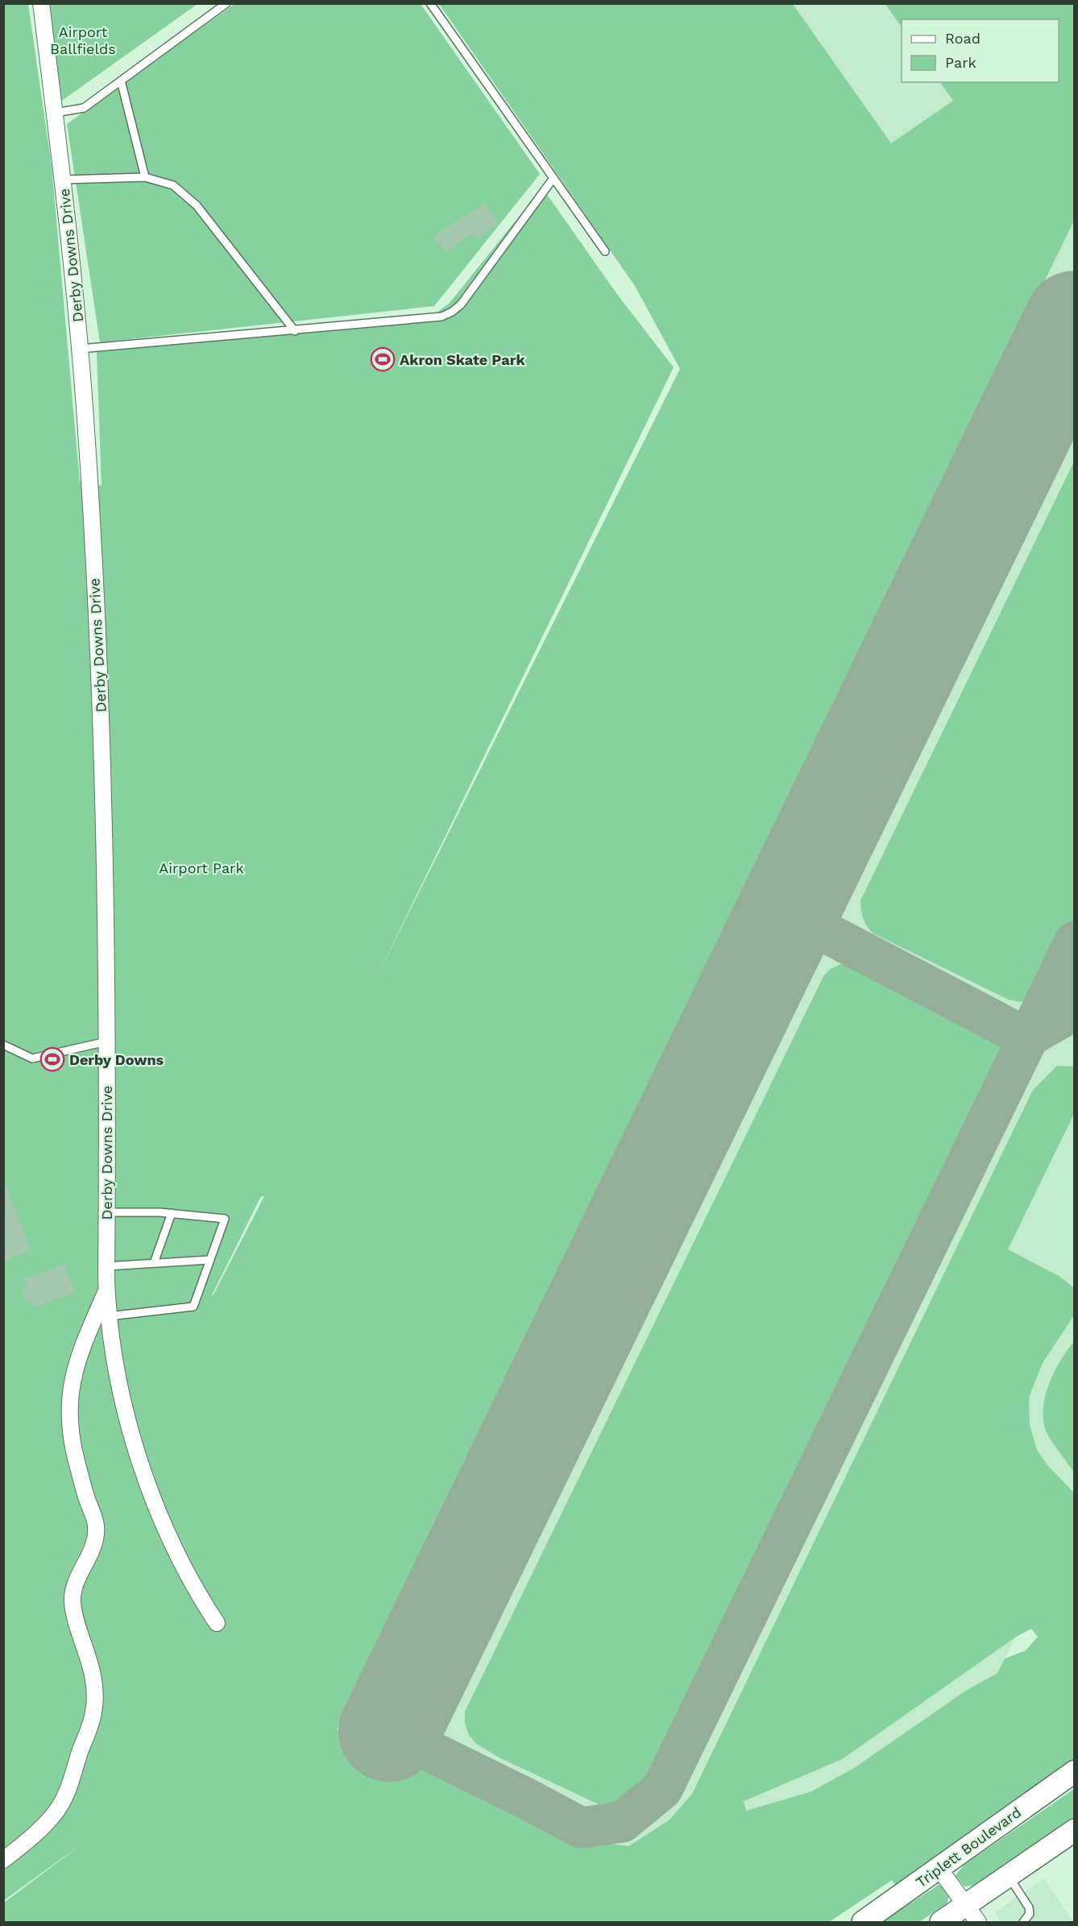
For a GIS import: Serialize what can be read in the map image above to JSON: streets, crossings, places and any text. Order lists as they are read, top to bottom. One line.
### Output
{"streets":{"main road":["Triplett Boulevard"],"street":["Derby Downs Drive"]},"parks":["Airport Ballfields","Airport Park"],"places":{"sports":["Akron Skate Park","Derby Downs"]},"legend":["Road","Park"]}
